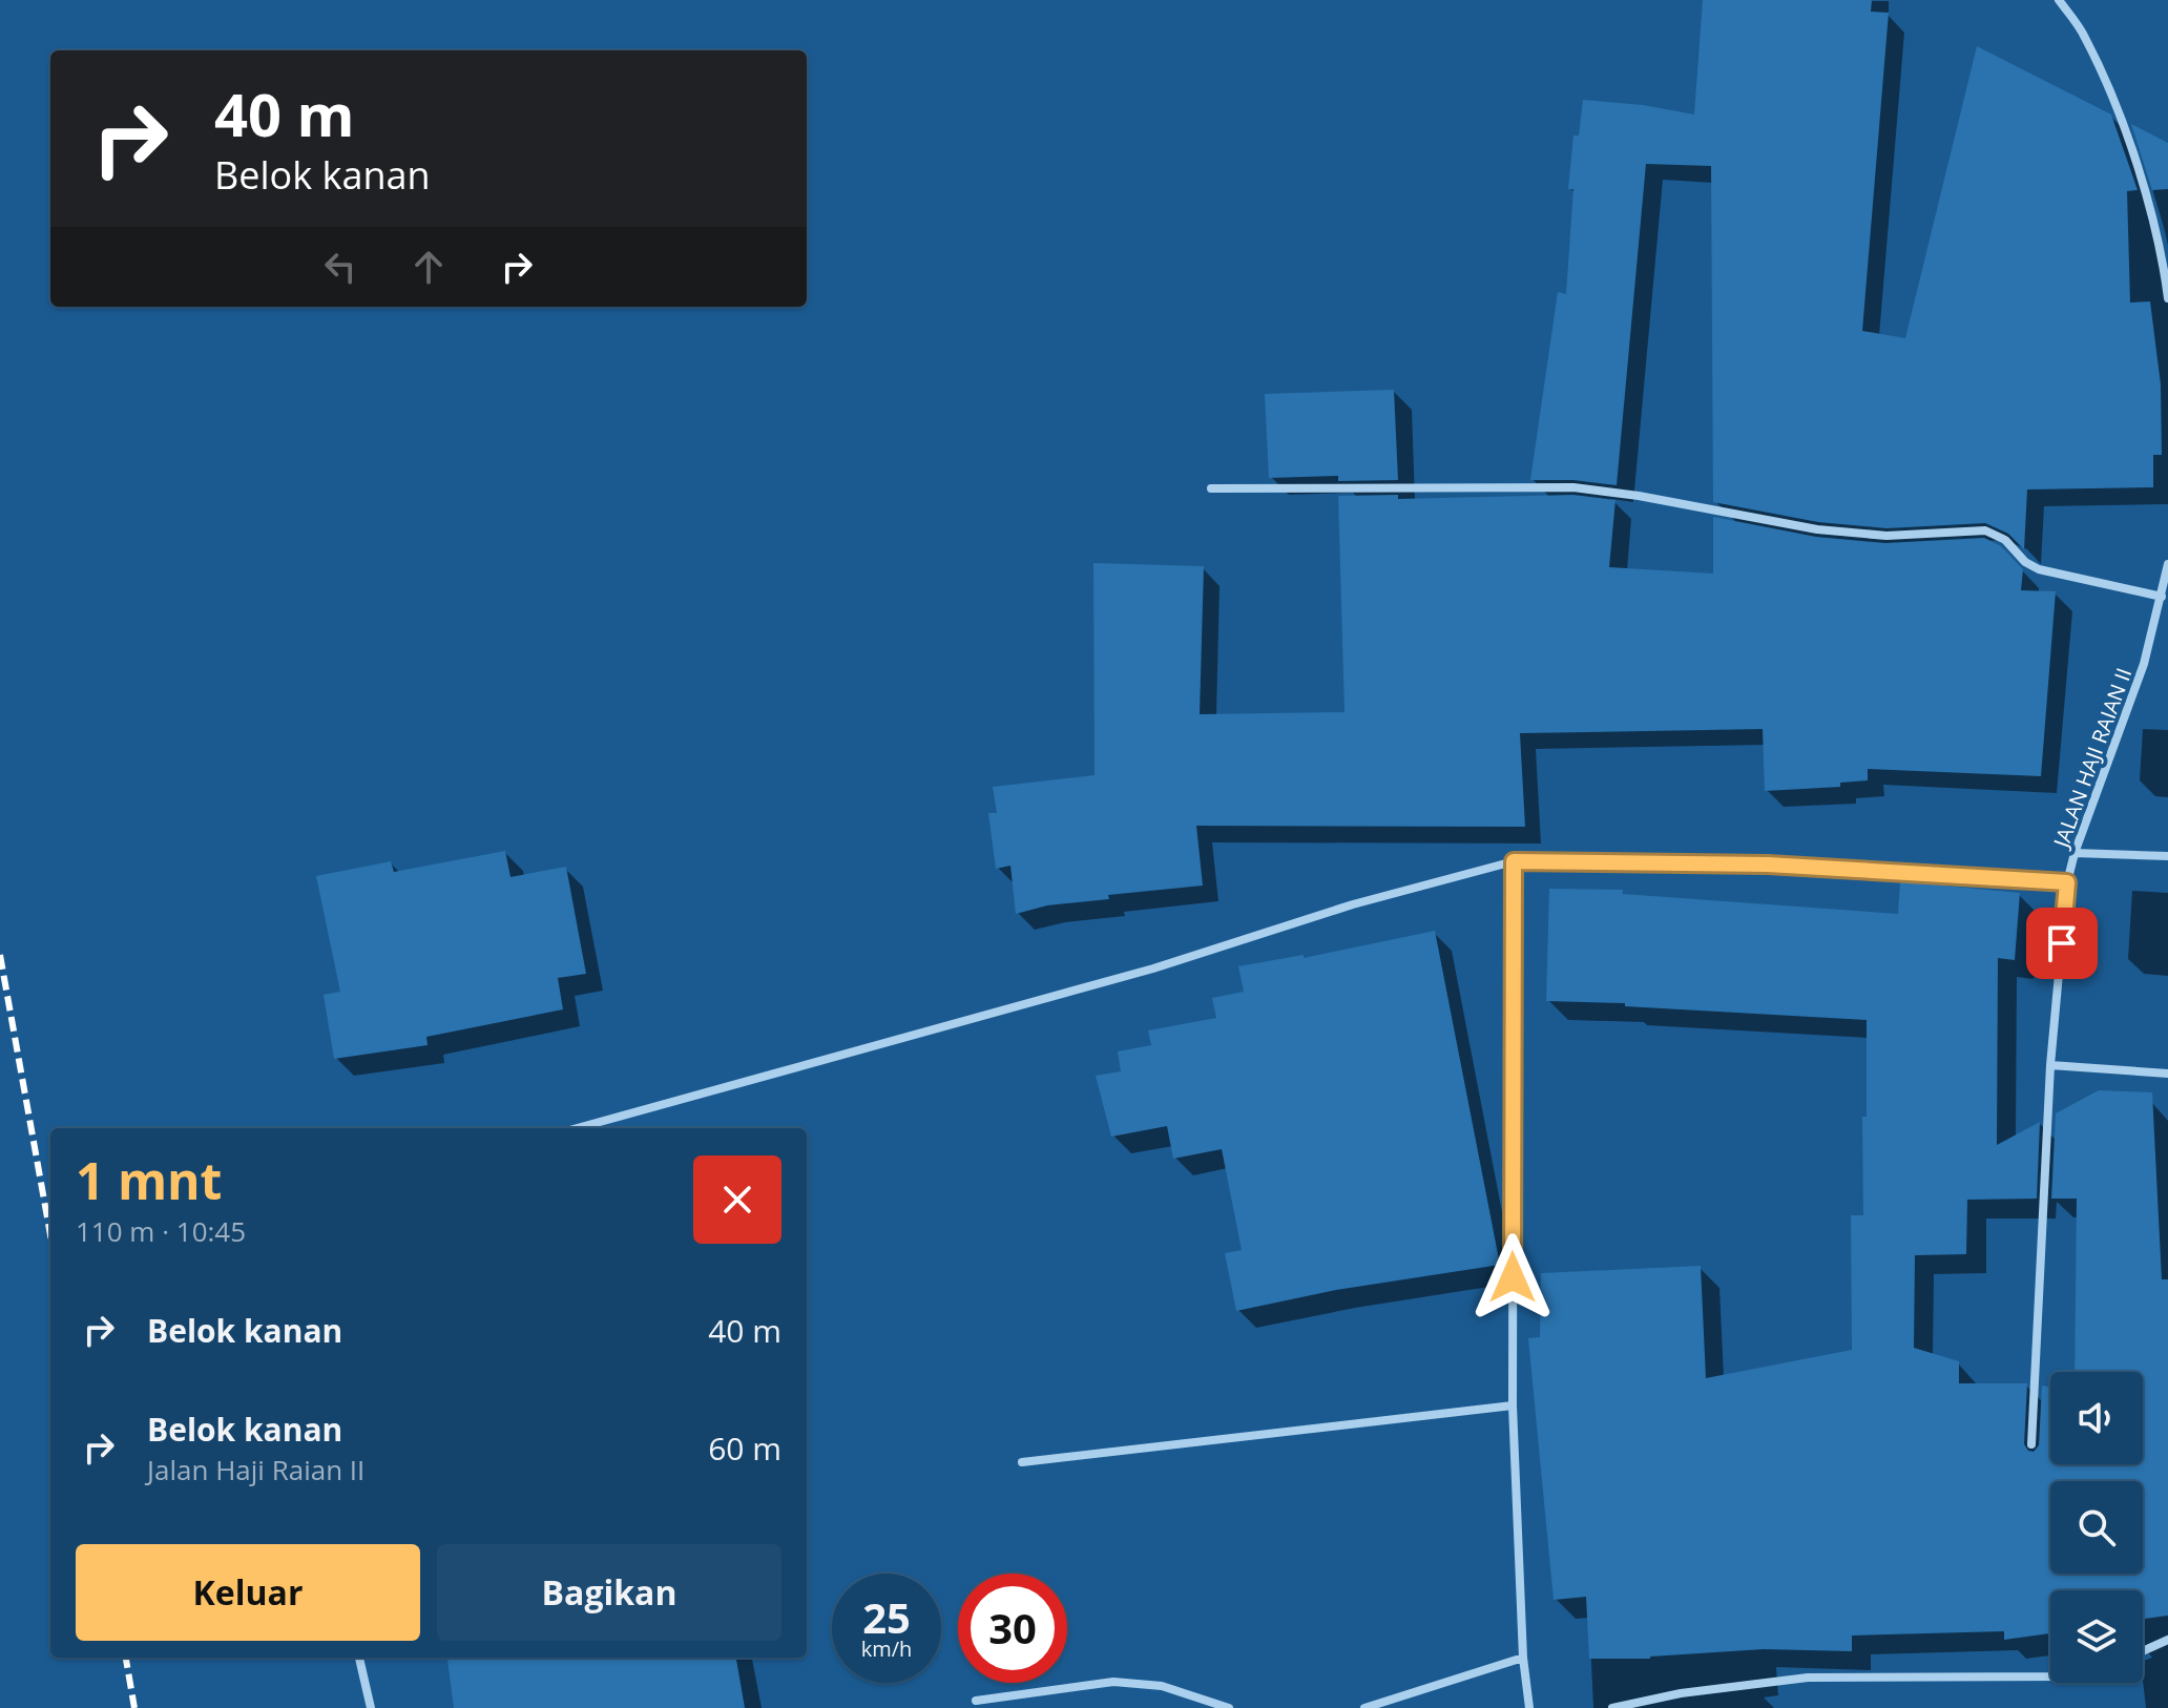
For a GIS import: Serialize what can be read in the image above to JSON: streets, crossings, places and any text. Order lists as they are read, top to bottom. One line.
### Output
{"streets":{"street":["JALAN HAJI RAIAN II"]},"page":{"turn":["40 m","Belok kanan"],"heading":["1 mnt","110 m · 10:45"],"list":[{"name":"Belok kanan","value":"40 m"},{"name":"Belok kanan","note":"Jalan Haji Raian II","value":"60 m"}],"buttons":["Keluar","Bagikan"],"speed":"25 km/h","limit":"30"}}
